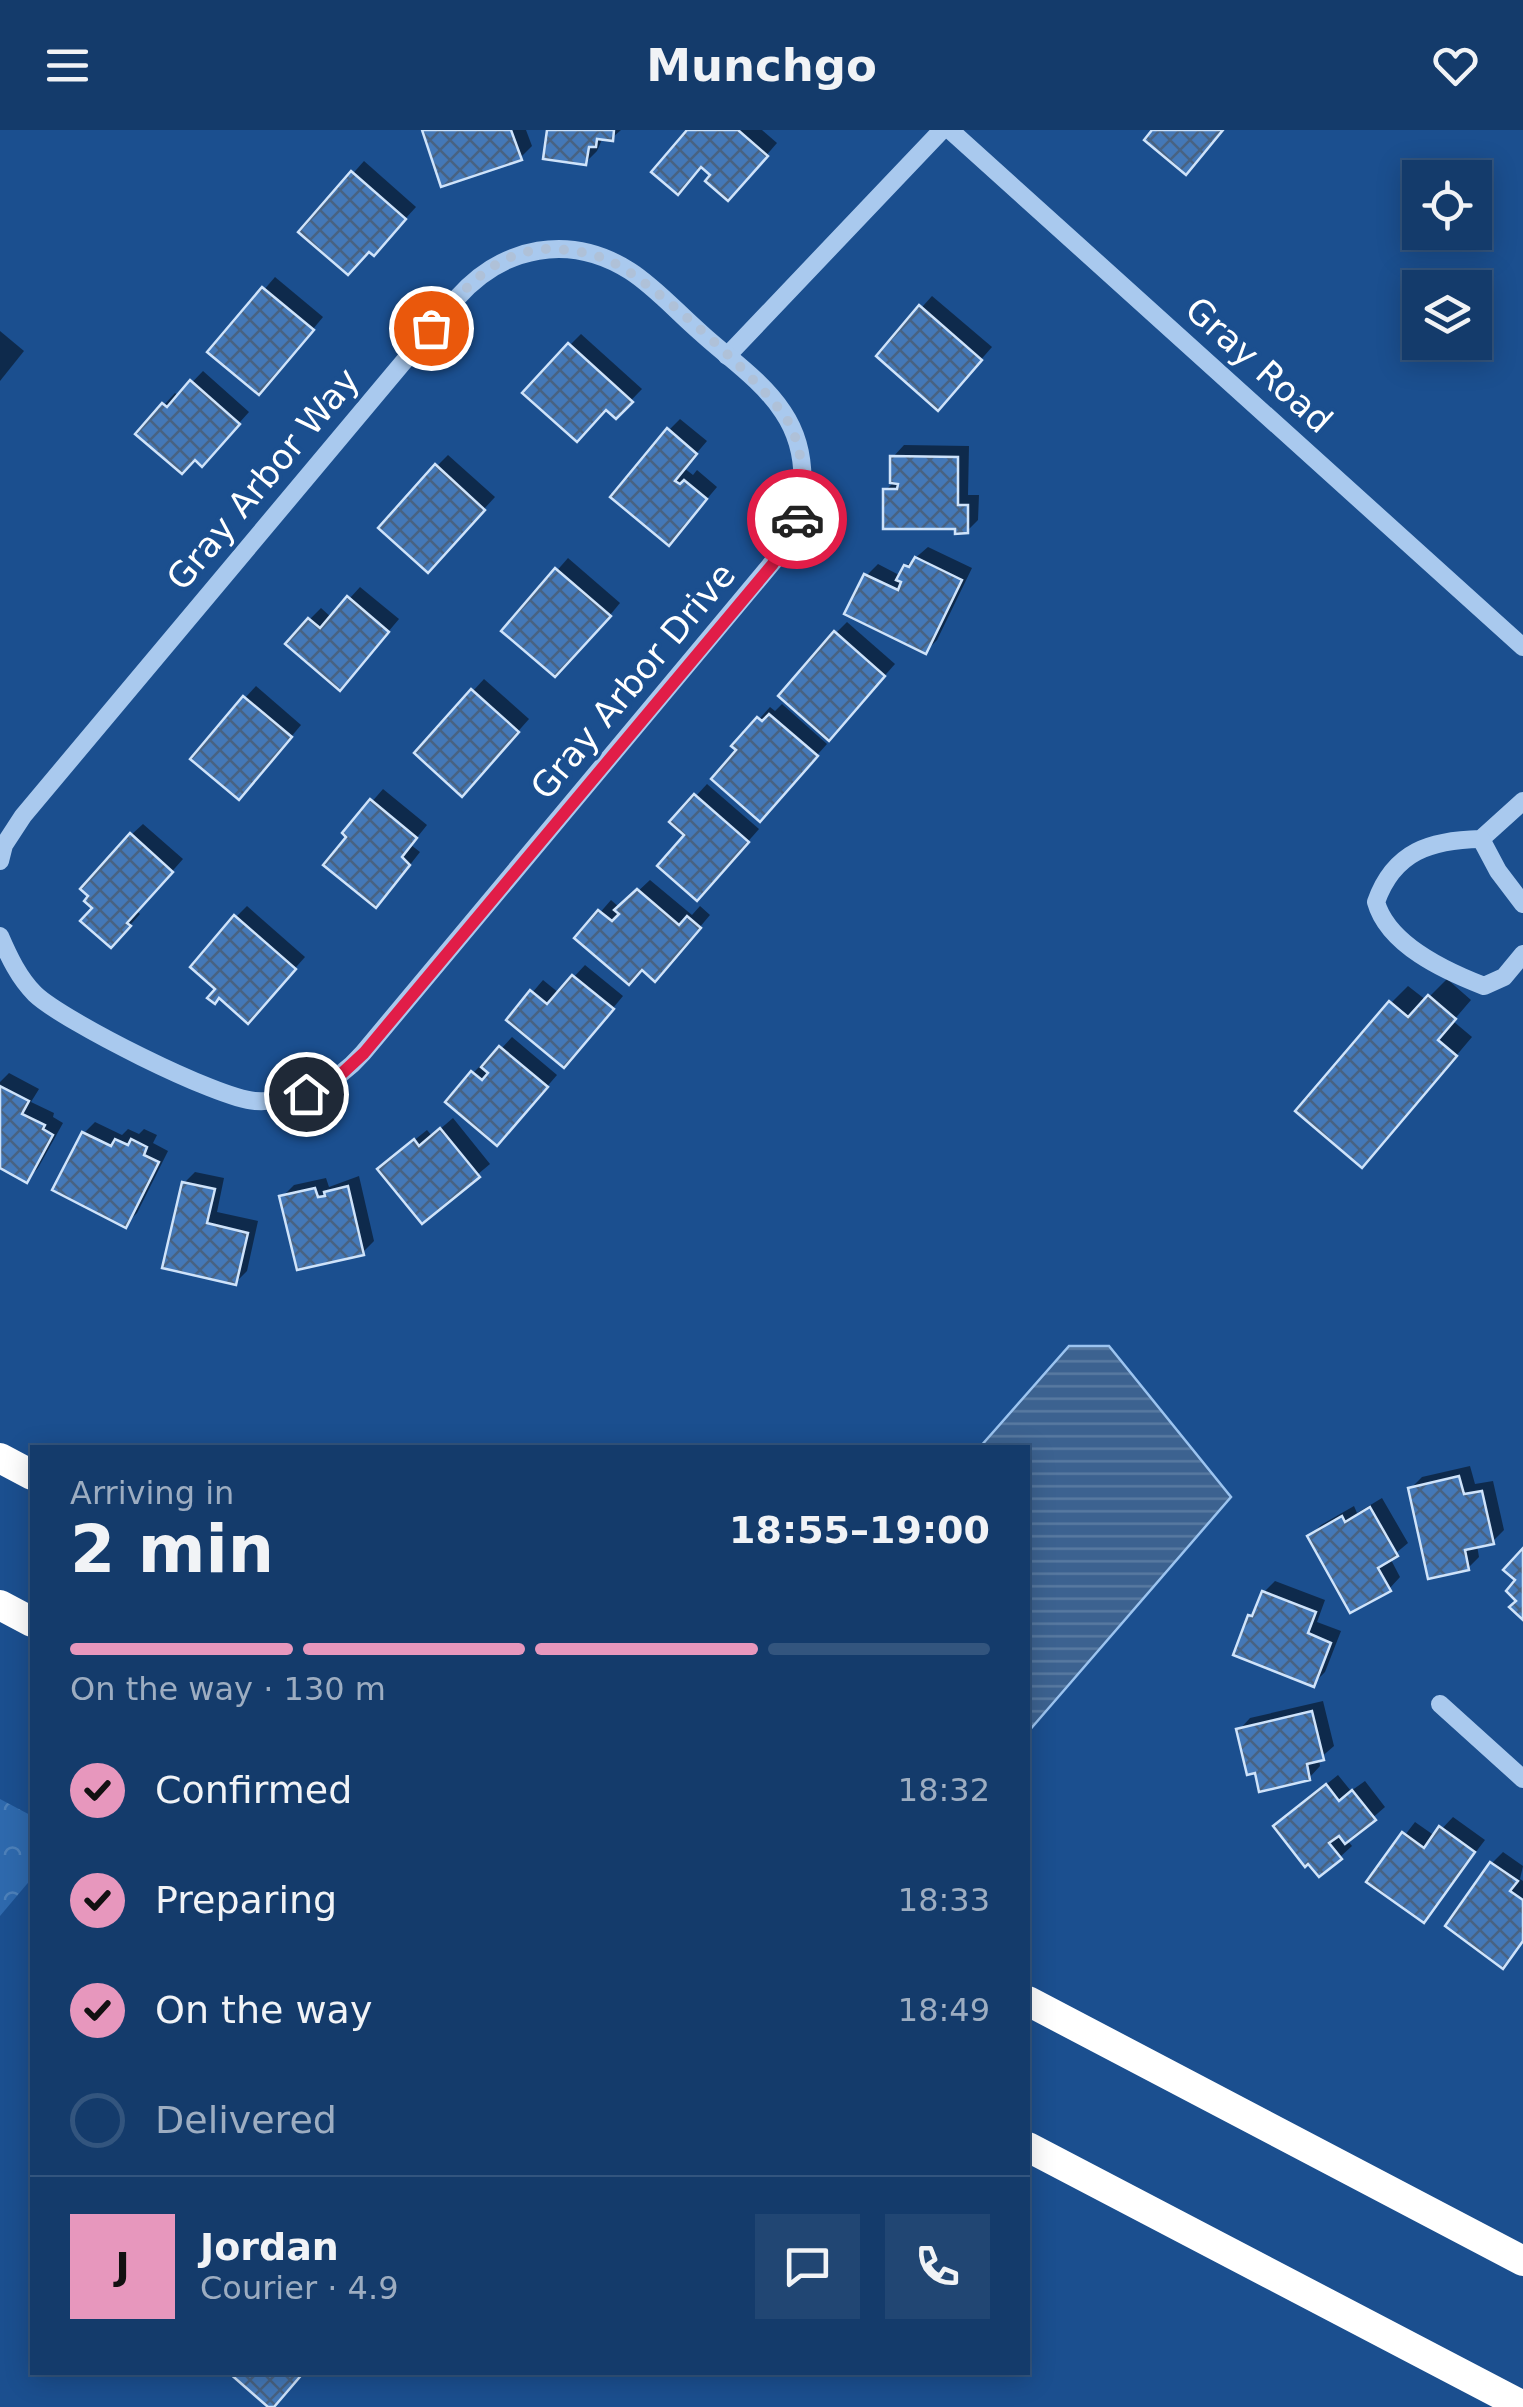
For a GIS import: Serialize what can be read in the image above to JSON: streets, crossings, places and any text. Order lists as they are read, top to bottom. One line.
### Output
{"streets":{"street":["Gray Road","Gray Arbor Way","Gray Arbor Drive"]},"crossings":[["Gray Arbor Way","Gray Arbor Drive"]],"page":{"header":"Munchgo","heading":["2 min","Arriving in","18:55–19:00"],"panel":["Jordan","Courier · 4.9"],"bar":"On the way · 130 m","list":[["Confirmed","18:32"],["Preparing","18:33"],["On the way","18:49"],"Delivered"],"round":"J"}}
